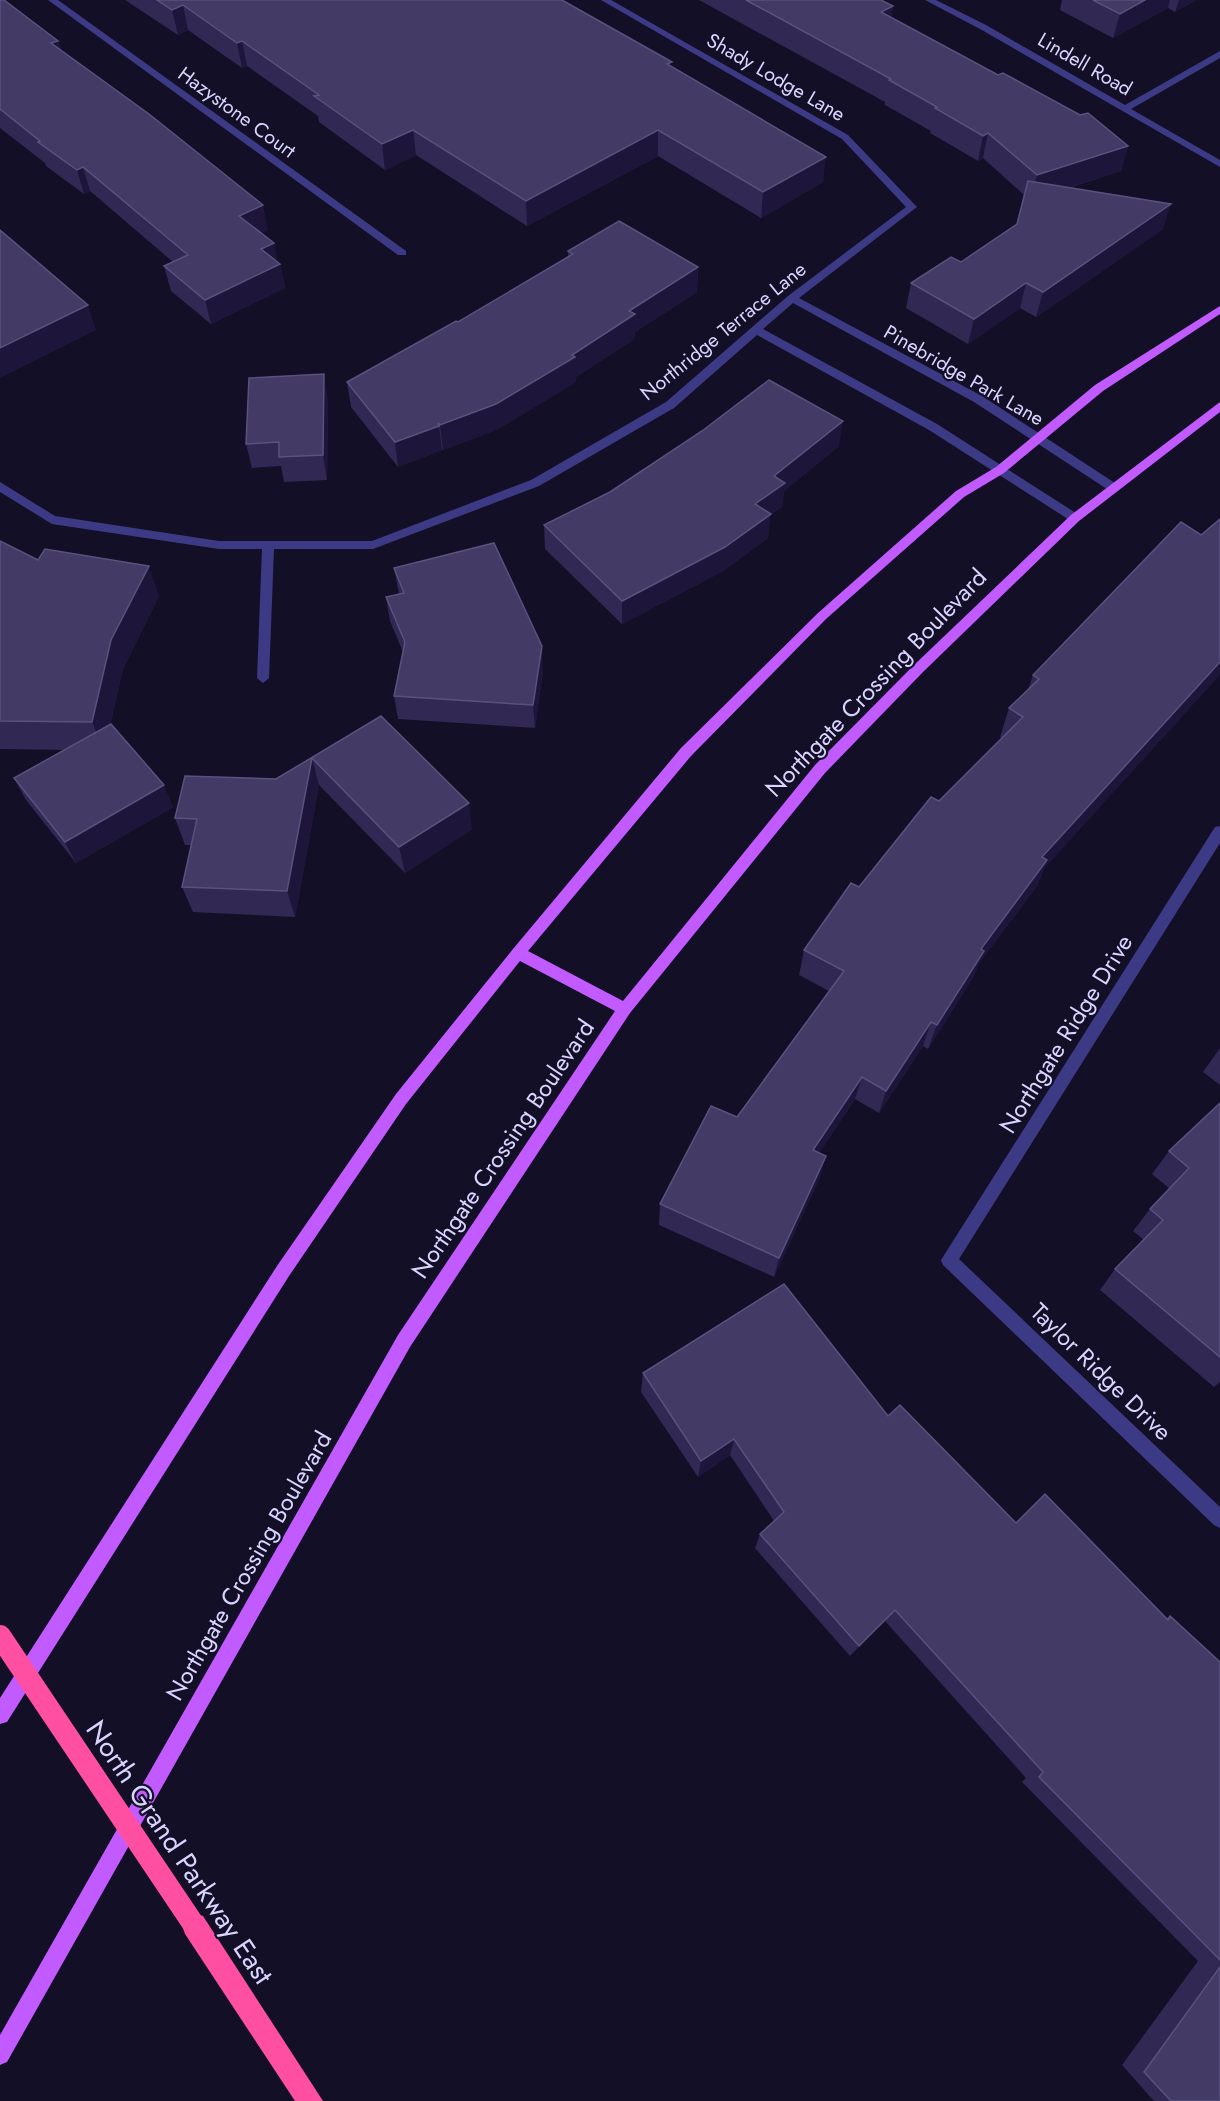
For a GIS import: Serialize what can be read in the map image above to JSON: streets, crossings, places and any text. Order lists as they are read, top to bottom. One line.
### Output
{"streets":{"highway":["North Grand Parkway East"],"main road":["Northgate Crossing Boulevard"],"street":["Lindell Road","Shady Lodge Lane","Hazystone Court","Northridge Terrace Lane","Pinebridge Park Lane","Northgate Ridge Drive","Taylor Ridge Drive"]},"crossings":[["Shady Lodge Lane","Northridge Terrace Lane"],["Northridge Terrace Lane","Pinebridge Park Lane"],["Pinebridge Park Lane","Northgate Crossing Boulevard"],["Northgate Ridge Drive","Taylor Ridge Drive"]]}
